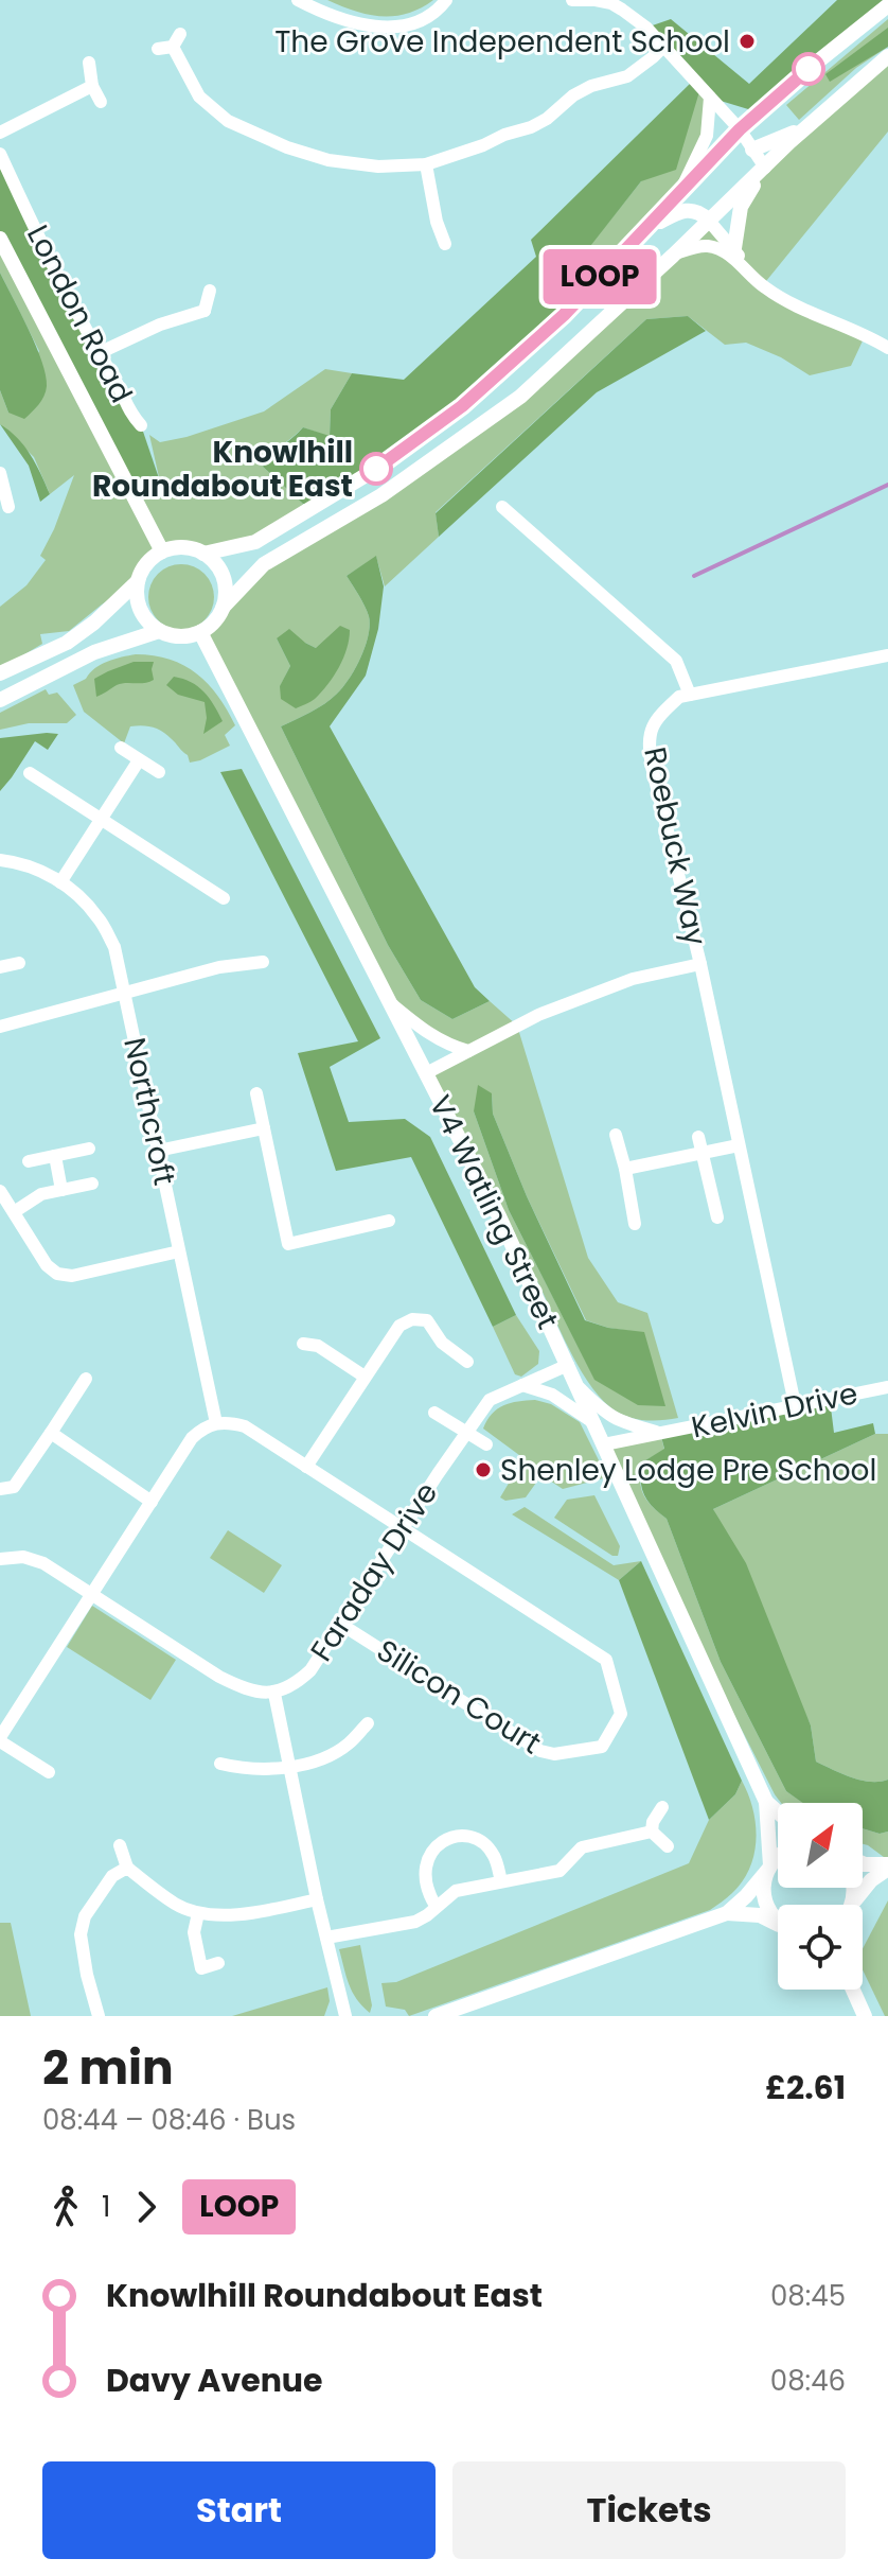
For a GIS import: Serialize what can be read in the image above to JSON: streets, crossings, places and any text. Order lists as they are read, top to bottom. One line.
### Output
{"streets":{"street":["London Road","Roebuck Way","Northcroft","V4 Watling Street","Kelvin Drive","Faraday Drive","Silicon Court"]},"crossings":[["Roebuck Way","V4 Watling Street"],["Roebuck Way","Kelvin Drive"],["V4 Watling Street","Kelvin Drive"],["V4 Watling Street","Faraday Drive"],["Faraday Drive","Silicon Court"]],"places":["The Grove Independent School","Knowlhill Roundabout East","Shenley Lodge Pre School"],"lines":["bus line LOOP"],"north":"top right","page":{"on_map":"LOOP","heading":["2 min","08:44 – 08:46 · Bus","£2.61"],"legs":["1","LOOP"],"list":[{"name":"Knowlhill Roundabout East","value":"08:45"},{"name":"Davy Avenue","value":"08:46"}],"buttons":["Start","Tickets"]}}
